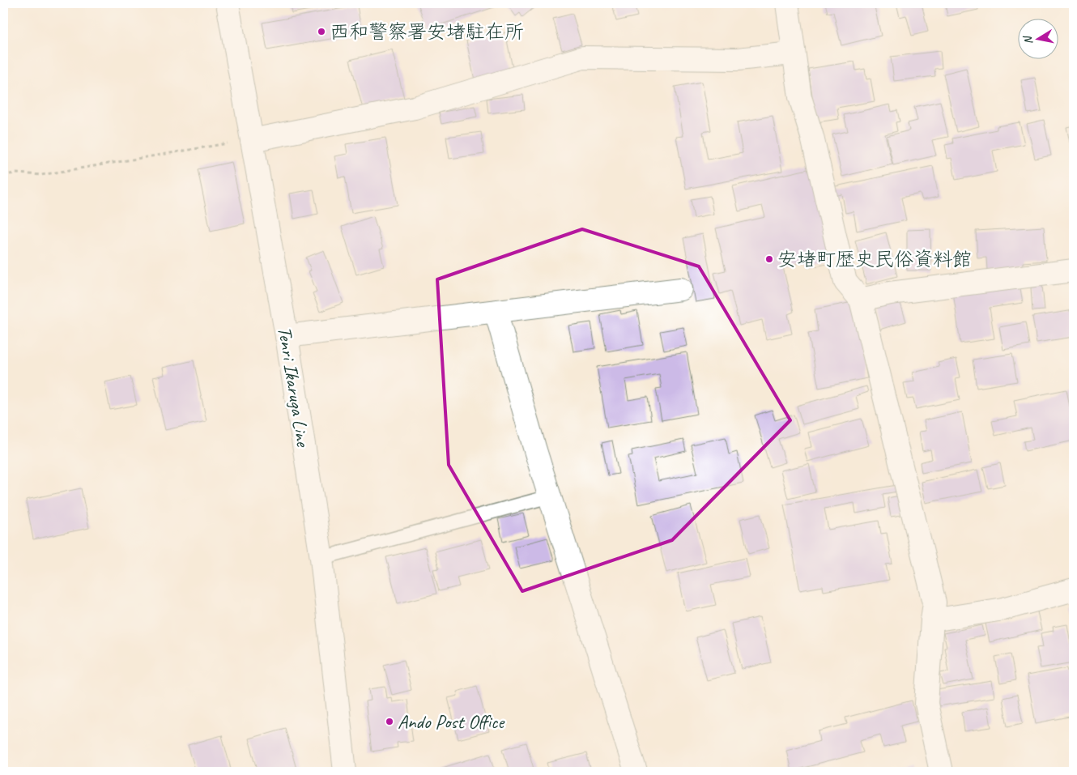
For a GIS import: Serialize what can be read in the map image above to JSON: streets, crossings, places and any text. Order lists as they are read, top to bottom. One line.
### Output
{"streets":{"street":["Tenri Ikaruga Line"]},"places":["西和警察署安堵駐在所","安堵町歴史民俗資料館","Ando Post Office"],"north":"left"}
